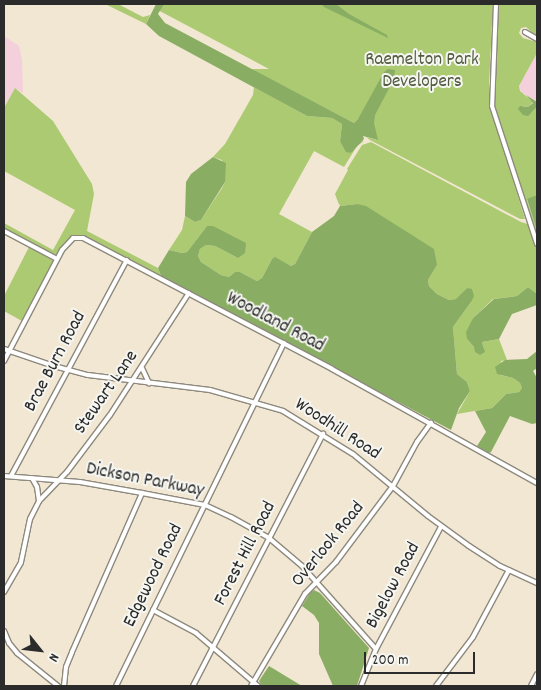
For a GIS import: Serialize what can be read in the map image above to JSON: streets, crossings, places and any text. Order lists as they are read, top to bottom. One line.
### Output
{"streets":{"street":["Woodland Road","Brae Burn Road","Stewart Lane","Woodhill Road","Dickson Parkway","Overlook Road","Forest Hill Road","Edgewood Road","Bigelow Road"]},"crossings":[["Woodland Road","Brae Burn Road"],["Woodland Road","Stewart Lane"],["Woodland Road","Overlook Road"],["Woodland Road","Edgewood Road"],["Brae Burn Road","Woodhill Road"],["Brae Burn Road","Dickson Parkway"],["Stewart Lane","Woodhill Road"],["Stewart Lane","Dickson Parkway"],["Woodhill Road","Overlook Road"],["Woodhill Road","Forest Hill Road"],["Woodhill Road","Edgewood Road"],["Woodhill Road","Bigelow Road"],["Dickson Parkway","Overlook Road"],["Dickson Parkway","Forest Hill Road"],["Dickson Parkway","Edgewood Road"],["Dickson Parkway","Bigelow Road"]],"parks":["Raemelton Park Developers"],"scale_bar":"200 m","north":"bottom right"}
